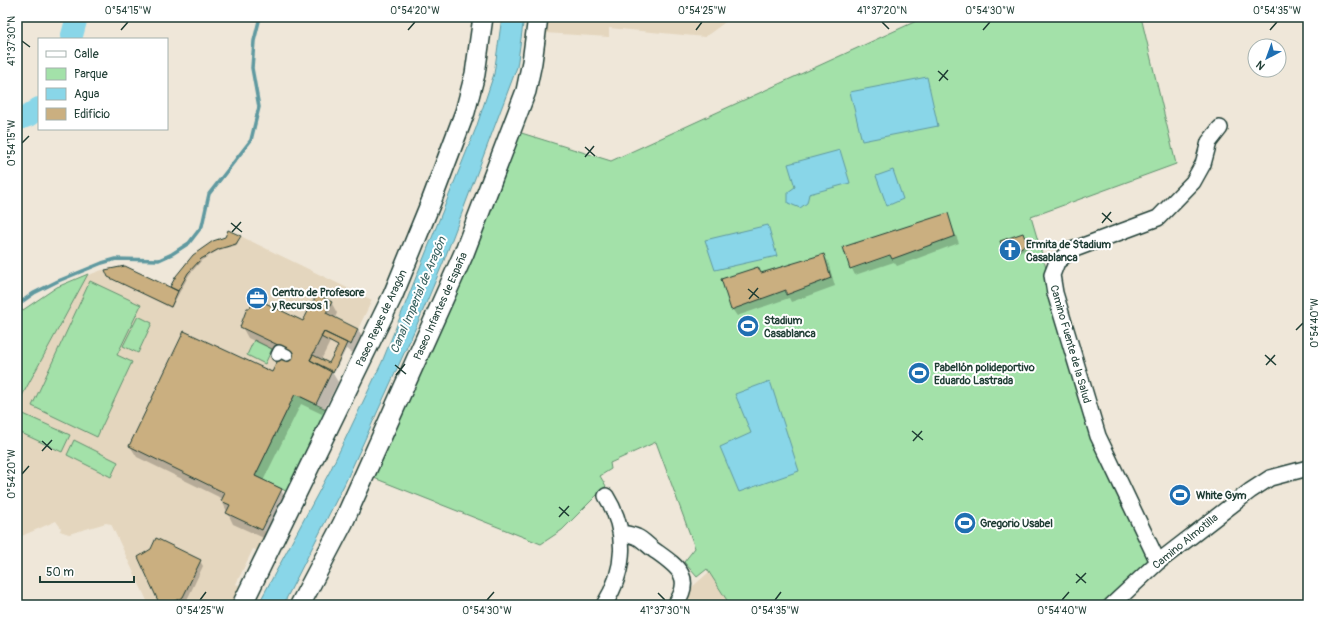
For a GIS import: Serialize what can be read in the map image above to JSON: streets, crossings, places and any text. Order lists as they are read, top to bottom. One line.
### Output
{"streets":{"street":["Paseo Infantes de España","Paseo Reyes de Aragón","Camino Fuente de la Salud","Camino Almotilla"]},"crossings":[["Camino Fuente de la Salud","Camino Almotilla"]],"water":["Canal Imperial de Aragón"],"places":{"church":["Ermita de Stadium Casablanca"],"office":["Centro de Profesore y Recursos 1"],"sports":["Stadium Casablanca","Pabellón polideportivo Eduardo Lastrada","White Gym","Gregorio Usabel"]},"legend":["Calle","Parque","Agua","Edificio"],"scale_bar":"50 m","north":"bottom left","coordinates":["0°54'15\"W","0°54'20\"W","0°54'25\"W","41°37'20\"N","0°54'30\"W","0°54'35\"W","41°37'30\"N","0°54'40\"W"]}
